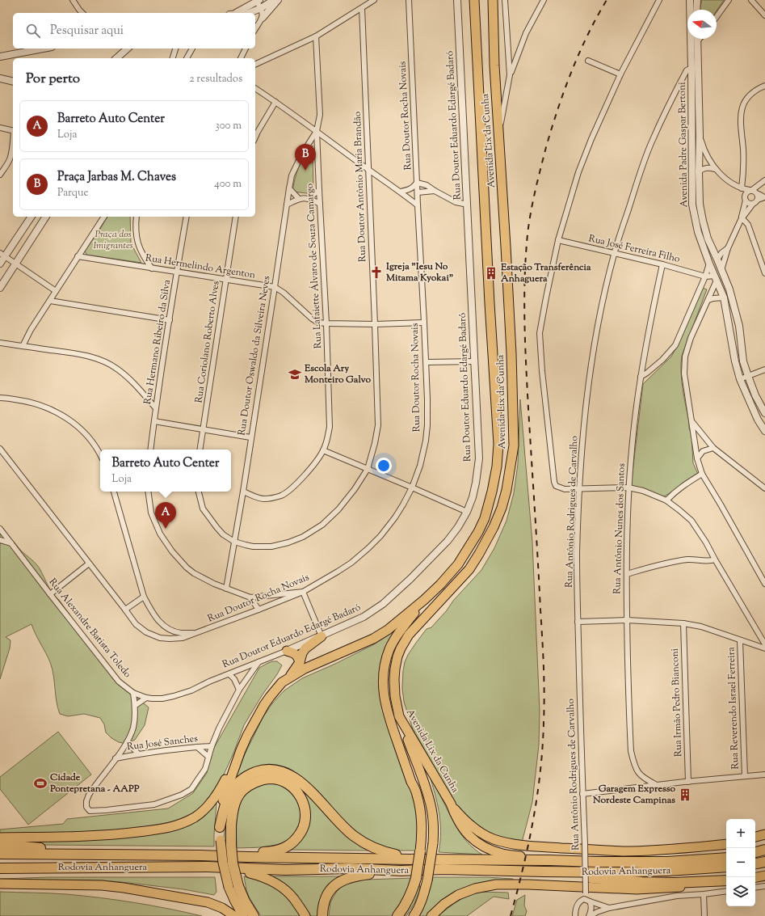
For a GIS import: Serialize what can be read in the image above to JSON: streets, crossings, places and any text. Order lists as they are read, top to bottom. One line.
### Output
{"streets":{"highway":["Avenida Lix da Cunha","Rodovia Anhanguera"],"street":["Rua Doutor Rocha Novais","Rua Doutor Eduardo Edargé Badaró","Avenida Padre Gaspar Bertoni","Rua Doutor Antônio Maria Brandão","Rua José Ferreira Filho","Rua Lafaiette Álvaro de Souza Camargo","Rua Hermelindo Argenton","Rua Hermano Ribeiro da Silva","Rua Coriolano Roberto Alves","Rua Doutor Oswaldo da Silveira Neves","Rua Antônio Rodrigues de Carvalho","Rua Antônio Nunes dos Santos","Rua Alexandre Batista Toledo","Rua Irmão Pedro Bianconi","Rua Reverendo Israel Ferreira","Rua José Sanches"]},"crossings":[["Rua Doutor Rocha Novais","Rua Hermelindo Argenton"],["Rua Doutor Eduardo Edargé Badaró","Rua Alexandre Batista Toledo"],["Avenida Lix da Cunha","Rodovia Anhanguera"],["Avenida Padre Gaspar Bertoni","Rua Antônio Rodrigues de Carvalho"],["Rua Doutor Antônio Maria Brandão","Rua Hermelindo Argenton"],["Rua Doutor Antônio Maria Brandão","Rua Doutor Oswaldo da Silveira Neves"],["Rua José Ferreira Filho","Rua Antônio Rodrigues de Carvalho"],["Rua José Ferreira Filho","Rua Antônio Nunes dos Santos"],["Rua Lafaiette Álvaro de Souza Camargo","Rua Hermelindo Argenton"],["Rua Lafaiette Álvaro de Souza Camargo","Rua Doutor Oswaldo da Silveira Neves"],["Rua Hermelindo Argenton","Rua Hermano Ribeiro da Silva"],["Rua Hermelindo Argenton","Rua Coriolano Roberto Alves"],["Rua Hermelindo Argenton","Rua Doutor Oswaldo da Silveira Neves"]],"parks":["Praça dos Imigrantes"],"places":{"church":["Igreja \"Iesu No Mitama Kyokai\""],"building":["Estação Transferência Anhaguera","Garagem Expresso Nordeste Campinas"],"school or university":["Escola Ary Monteiro Galvo"],"sports":["Cidade Pontepretana - AAPP"]},"north":"left","page":{"search":"Pesquisar aqui","heading":["Por perto","2 resultados"],"list":[{"mark":"A","name":"Barreto Auto Center","note":"Loja","value":"300 m"},{"mark":"B","name":"Praça Jarbas M. Chaves","note":"Parque","value":"400 m"}],"pins":["B","A"],"popup":["Barreto Auto Center","Loja"],"map_buttons":["+","−"]}}
